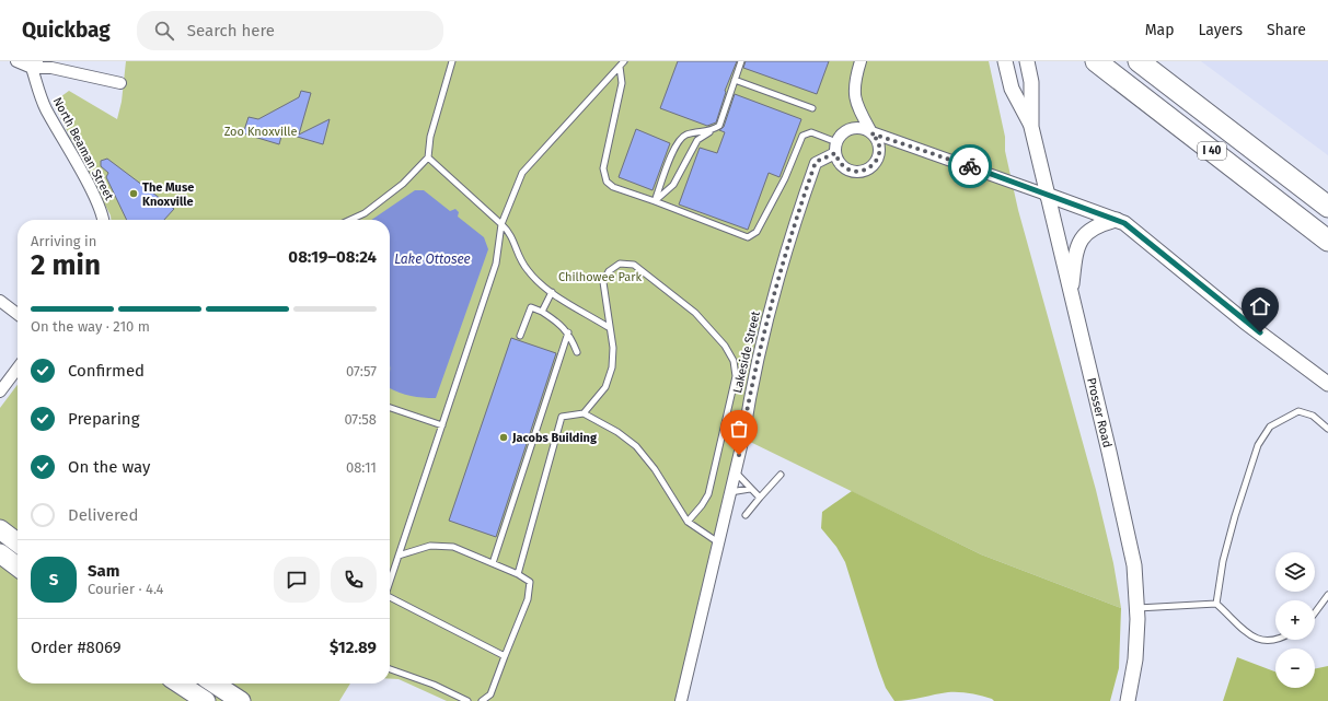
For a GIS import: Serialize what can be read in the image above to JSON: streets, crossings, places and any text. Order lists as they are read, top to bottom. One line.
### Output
{"streets":{"highway":["I 40"],"street":["North Beaman Street","Lakeside Street","Prosser Road"]},"water":["Lake Ottosee"],"parks":["Zoo Knoxville","Chilhowee Park"],"places":["The Muse Knoxville","Jacobs Building"],"page":{"header":"Quickbag","search":"Search here","nav":["Map","Layers","Share"],"heading":["2 min","Arriving in","08:19–08:24"],"panel":["Sam","Courier · 4.4","Order #8069","$12.89"],"bar":"On the way · 210 m","list":[["Confirmed","07:57"],["Preparing","07:58"],["On the way","08:11"],"Delivered"],"map_buttons":["+","−"],"round":"S"}}
